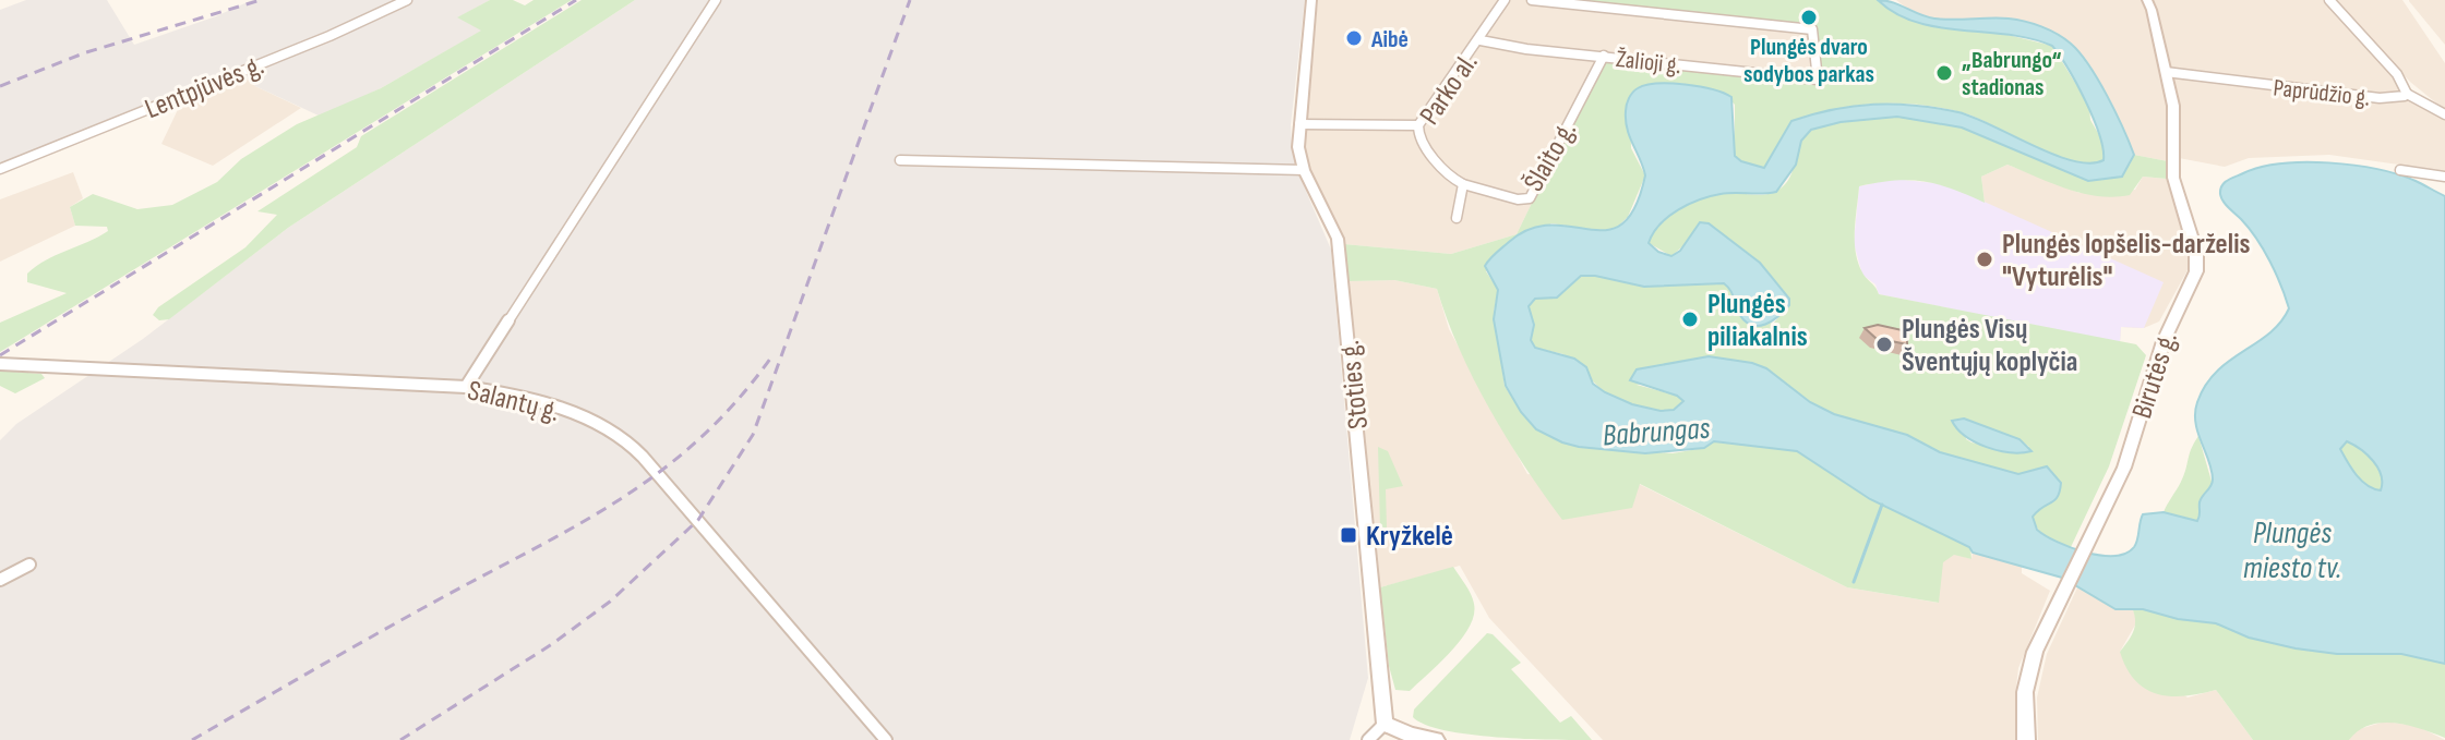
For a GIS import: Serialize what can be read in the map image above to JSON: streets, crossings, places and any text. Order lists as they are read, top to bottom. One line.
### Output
{"streets":{"main road":["Birutės g.","Stoties g."],"street":["Žalioji g.","Lentpjūvės g.","Parko al.","Paprūdžio g.","Šlaito g.","Salantų g."]},"crossings":[["Žalioji g.","Parko al."],["Žalioji g.","Šlaito g."],["Parko al.","Šlaito g."],["Paprūdžio g.","Birutės g."]],"water":["Babrungas","Plungės miesto tv."],"places":{"other":["Plungės dvaro sodybos parkas","Aibė","„Babrungo“ stadionas","Plungės lopšelis-darželis \"Vyturėlis\"","Plungės piliakalnis","Plungės Visų Šventųjų koplyčia"],"transit":["Kryžkelė"]}}
